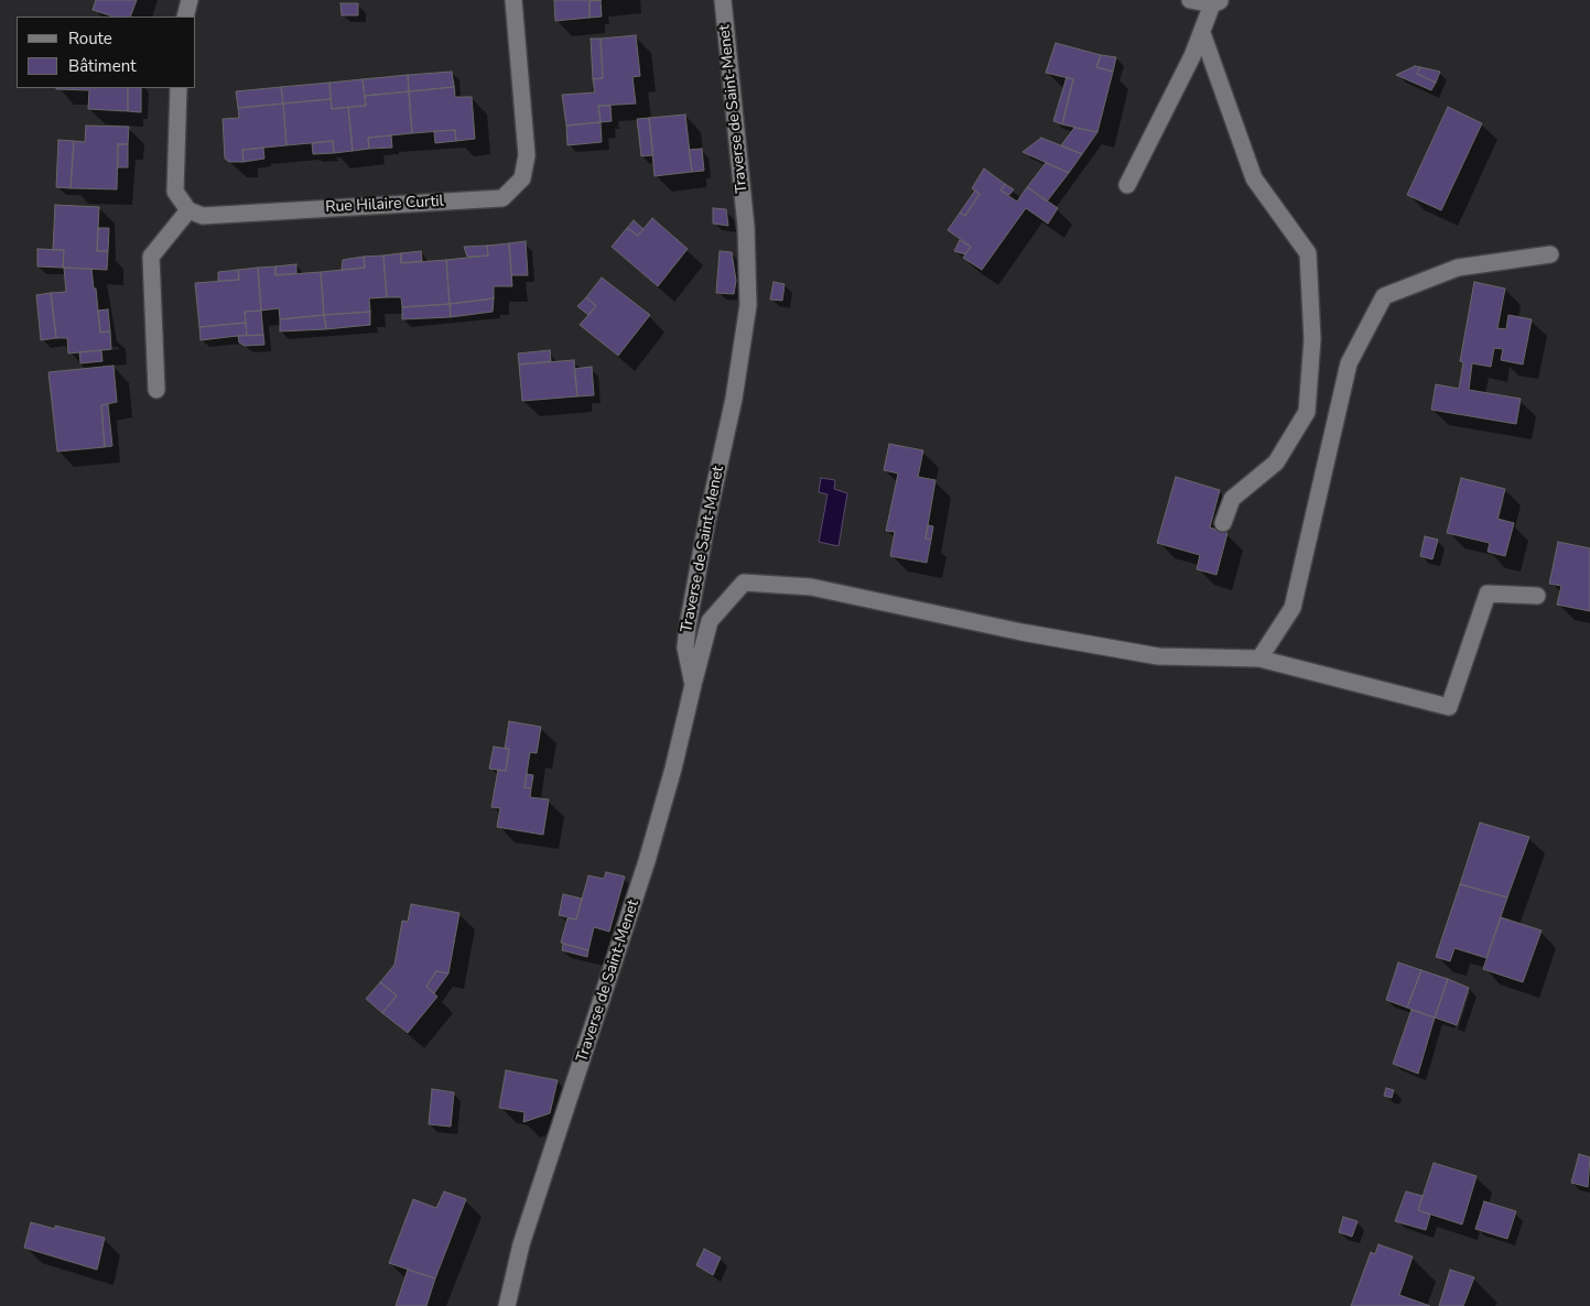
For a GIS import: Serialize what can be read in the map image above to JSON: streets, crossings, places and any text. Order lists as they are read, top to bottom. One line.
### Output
{"streets":{"street":["Traverse de Saint-Menet","Rue Hilaire Curtil"]},"legend":["Route","Bâtiment"]}
